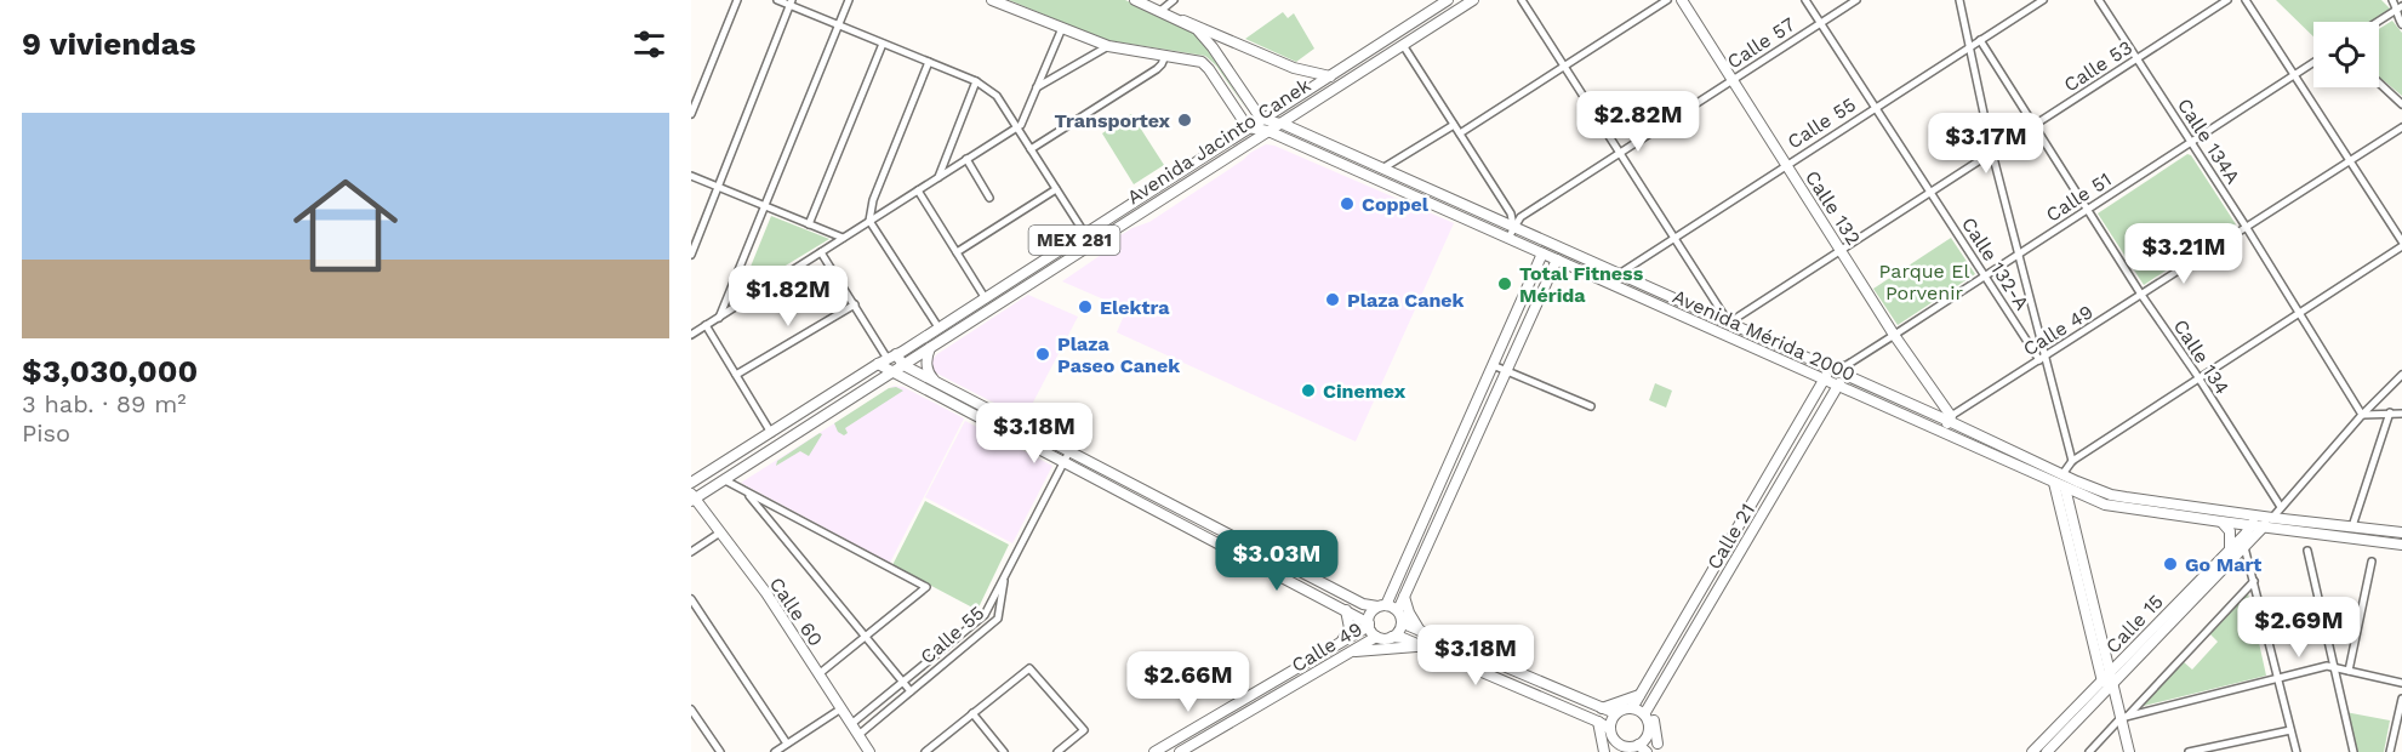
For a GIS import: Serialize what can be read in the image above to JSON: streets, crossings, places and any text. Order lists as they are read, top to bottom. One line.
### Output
{"streets":{"main road":["Avenida Jacinto Canek","MEX 281"],"street":["Calle 57","Calle 53","Calle 55","Calle 134A","Calle 51","Calle 132","Calle 132-A","Calle 49","Avenida Mérida 2000","Calle 134","Calle 21","Calle 60","Calle 15"]},"crossings":[["Calle 57","Calle 132"],["Calle 57","Calle 132-A"],["Calle 57","Avenida Mérida 2000"],["Calle 53","Calle 134A"],["Calle 53","Calle 132"],["Calle 53","Calle 132-A"],["Calle 53","Avenida Mérida 2000"],["Calle 53","Calle 134"],["Calle 55","Calle 132"],["Calle 55","Calle 132-A"],["Calle 55","Avenida Mérida 2000"],["Calle 55","Calle 134"],["Calle 55","Calle 60"],["Avenida Jacinto Canek","Avenida Mérida 2000"],["Avenida Jacinto Canek","Calle 60"],["Calle 134A","Calle 51"],["Calle 134A","Calle 49"],["Calle 51","Calle 132"],["Calle 51","Calle 132-A"],["Calle 51","Avenida Mérida 2000"],["Calle 51","Calle 134"],["Calle 51","Calle 21"],["Calle 132","Calle 49"],["Calle 132","Avenida Mérida 2000"],["Calle 132-A","Calle 49"],["Calle 49","Avenida Mérida 2000"],["Calle 49","Calle 134"],["Avenida Mérida 2000","Calle 21"],["Avenida Mérida 2000","Calle 15"]],"parks":["Parque El Porvenir"],"places":["Transportex","Coppel","Total Fitness Mérida","Plaza Canek","Elektra","Plaza Paseo Canek","Cinemex","Go Mart"],"page":{"heading":"9 viviendas","list":[{"name":"$3,030,000","note":"3 hab. · 89 m² · Piso"}],"price":["$2.82M","$3.17M","$3.21M","$1.82M","$3.18M","$3.03M","$2.69M","$3.18M","$2.66M"]}}
